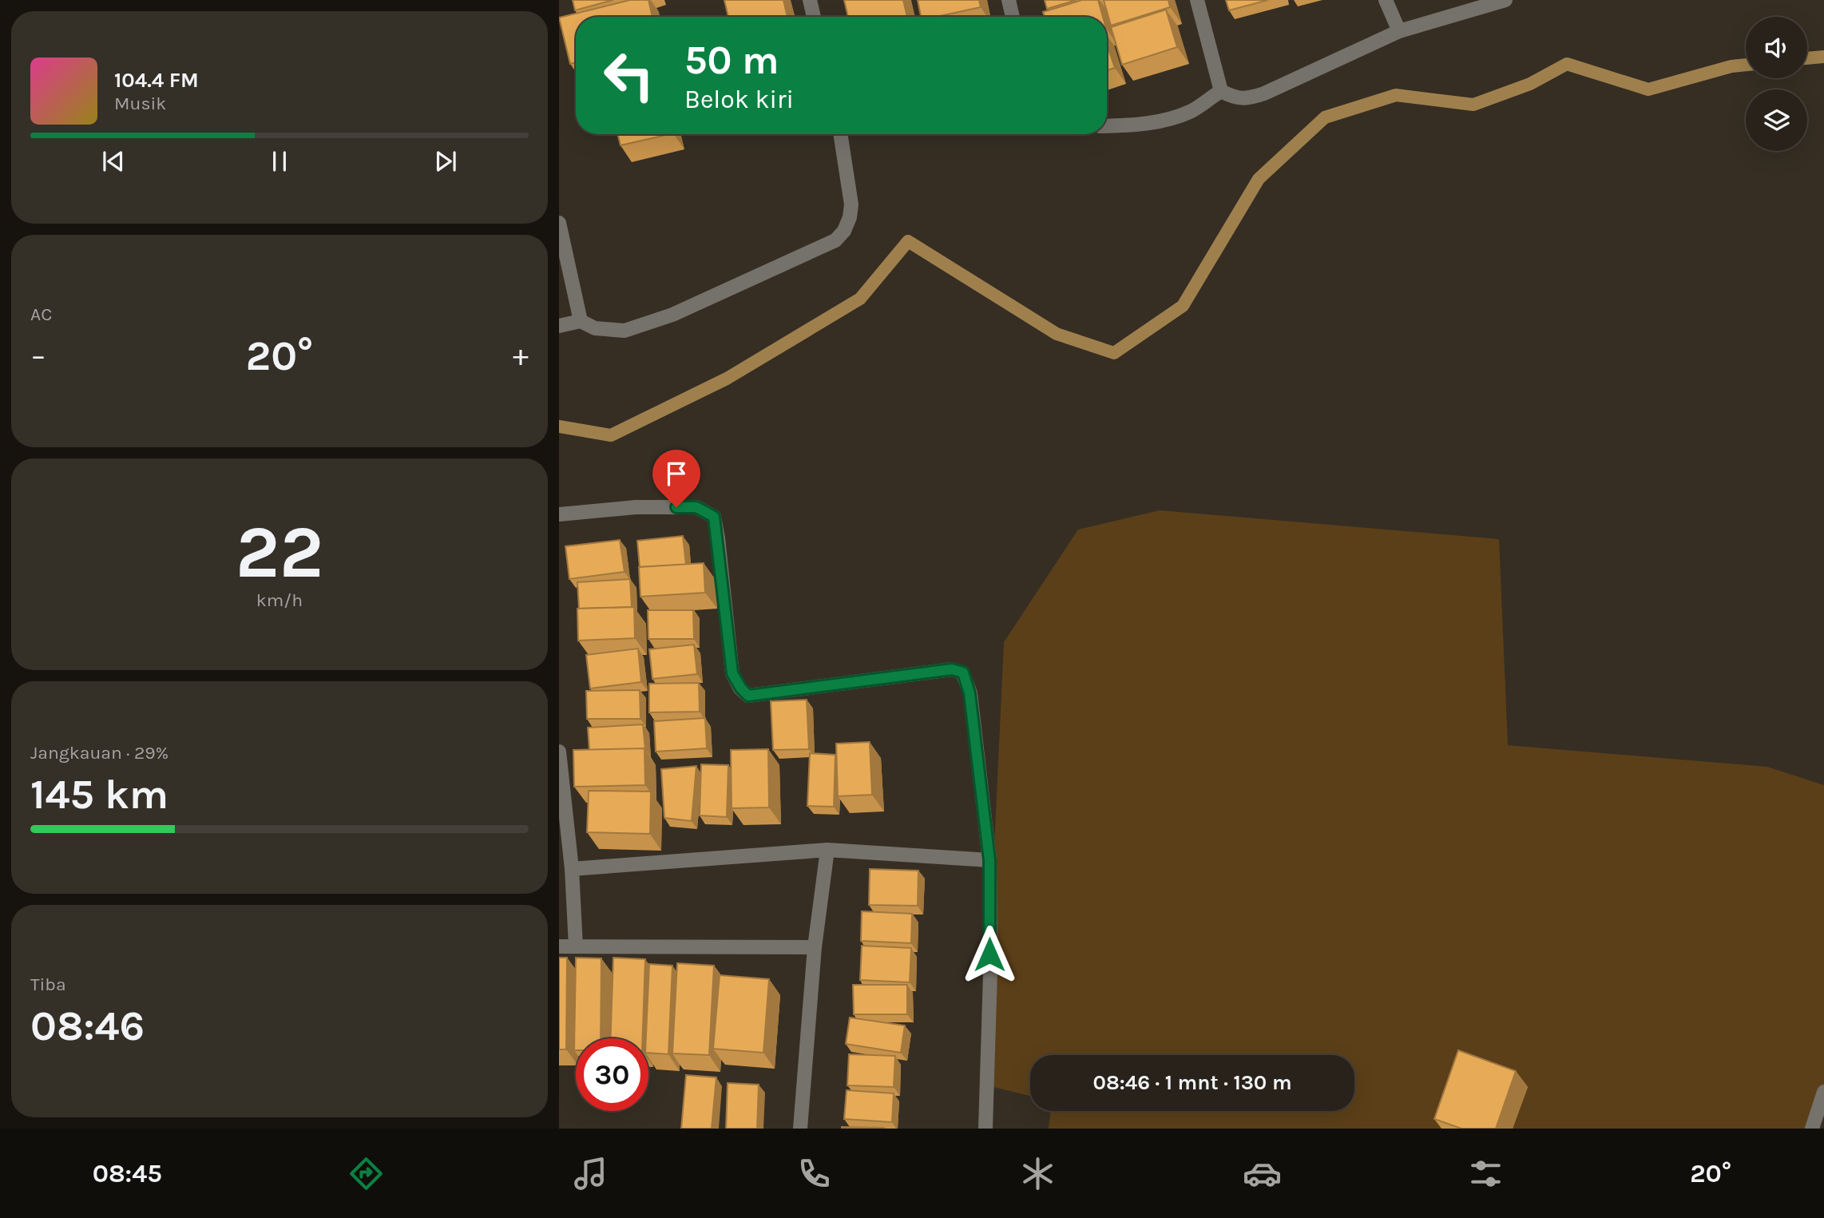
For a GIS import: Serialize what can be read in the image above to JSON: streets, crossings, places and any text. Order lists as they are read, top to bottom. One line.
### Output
{"page":{"turn":["50 m","Belok kiri"],"song":["104.4 FM","Musik"],"tile":["AC",["22","km/h"],["Jangkauan · 29%","145 km"],["Tiba","08:46"]],"heat":["−","20°","+"],"limit":"30","trip":"08:46 · 1 mnt · 130 m","tabs":["08:45","20°"]}}
